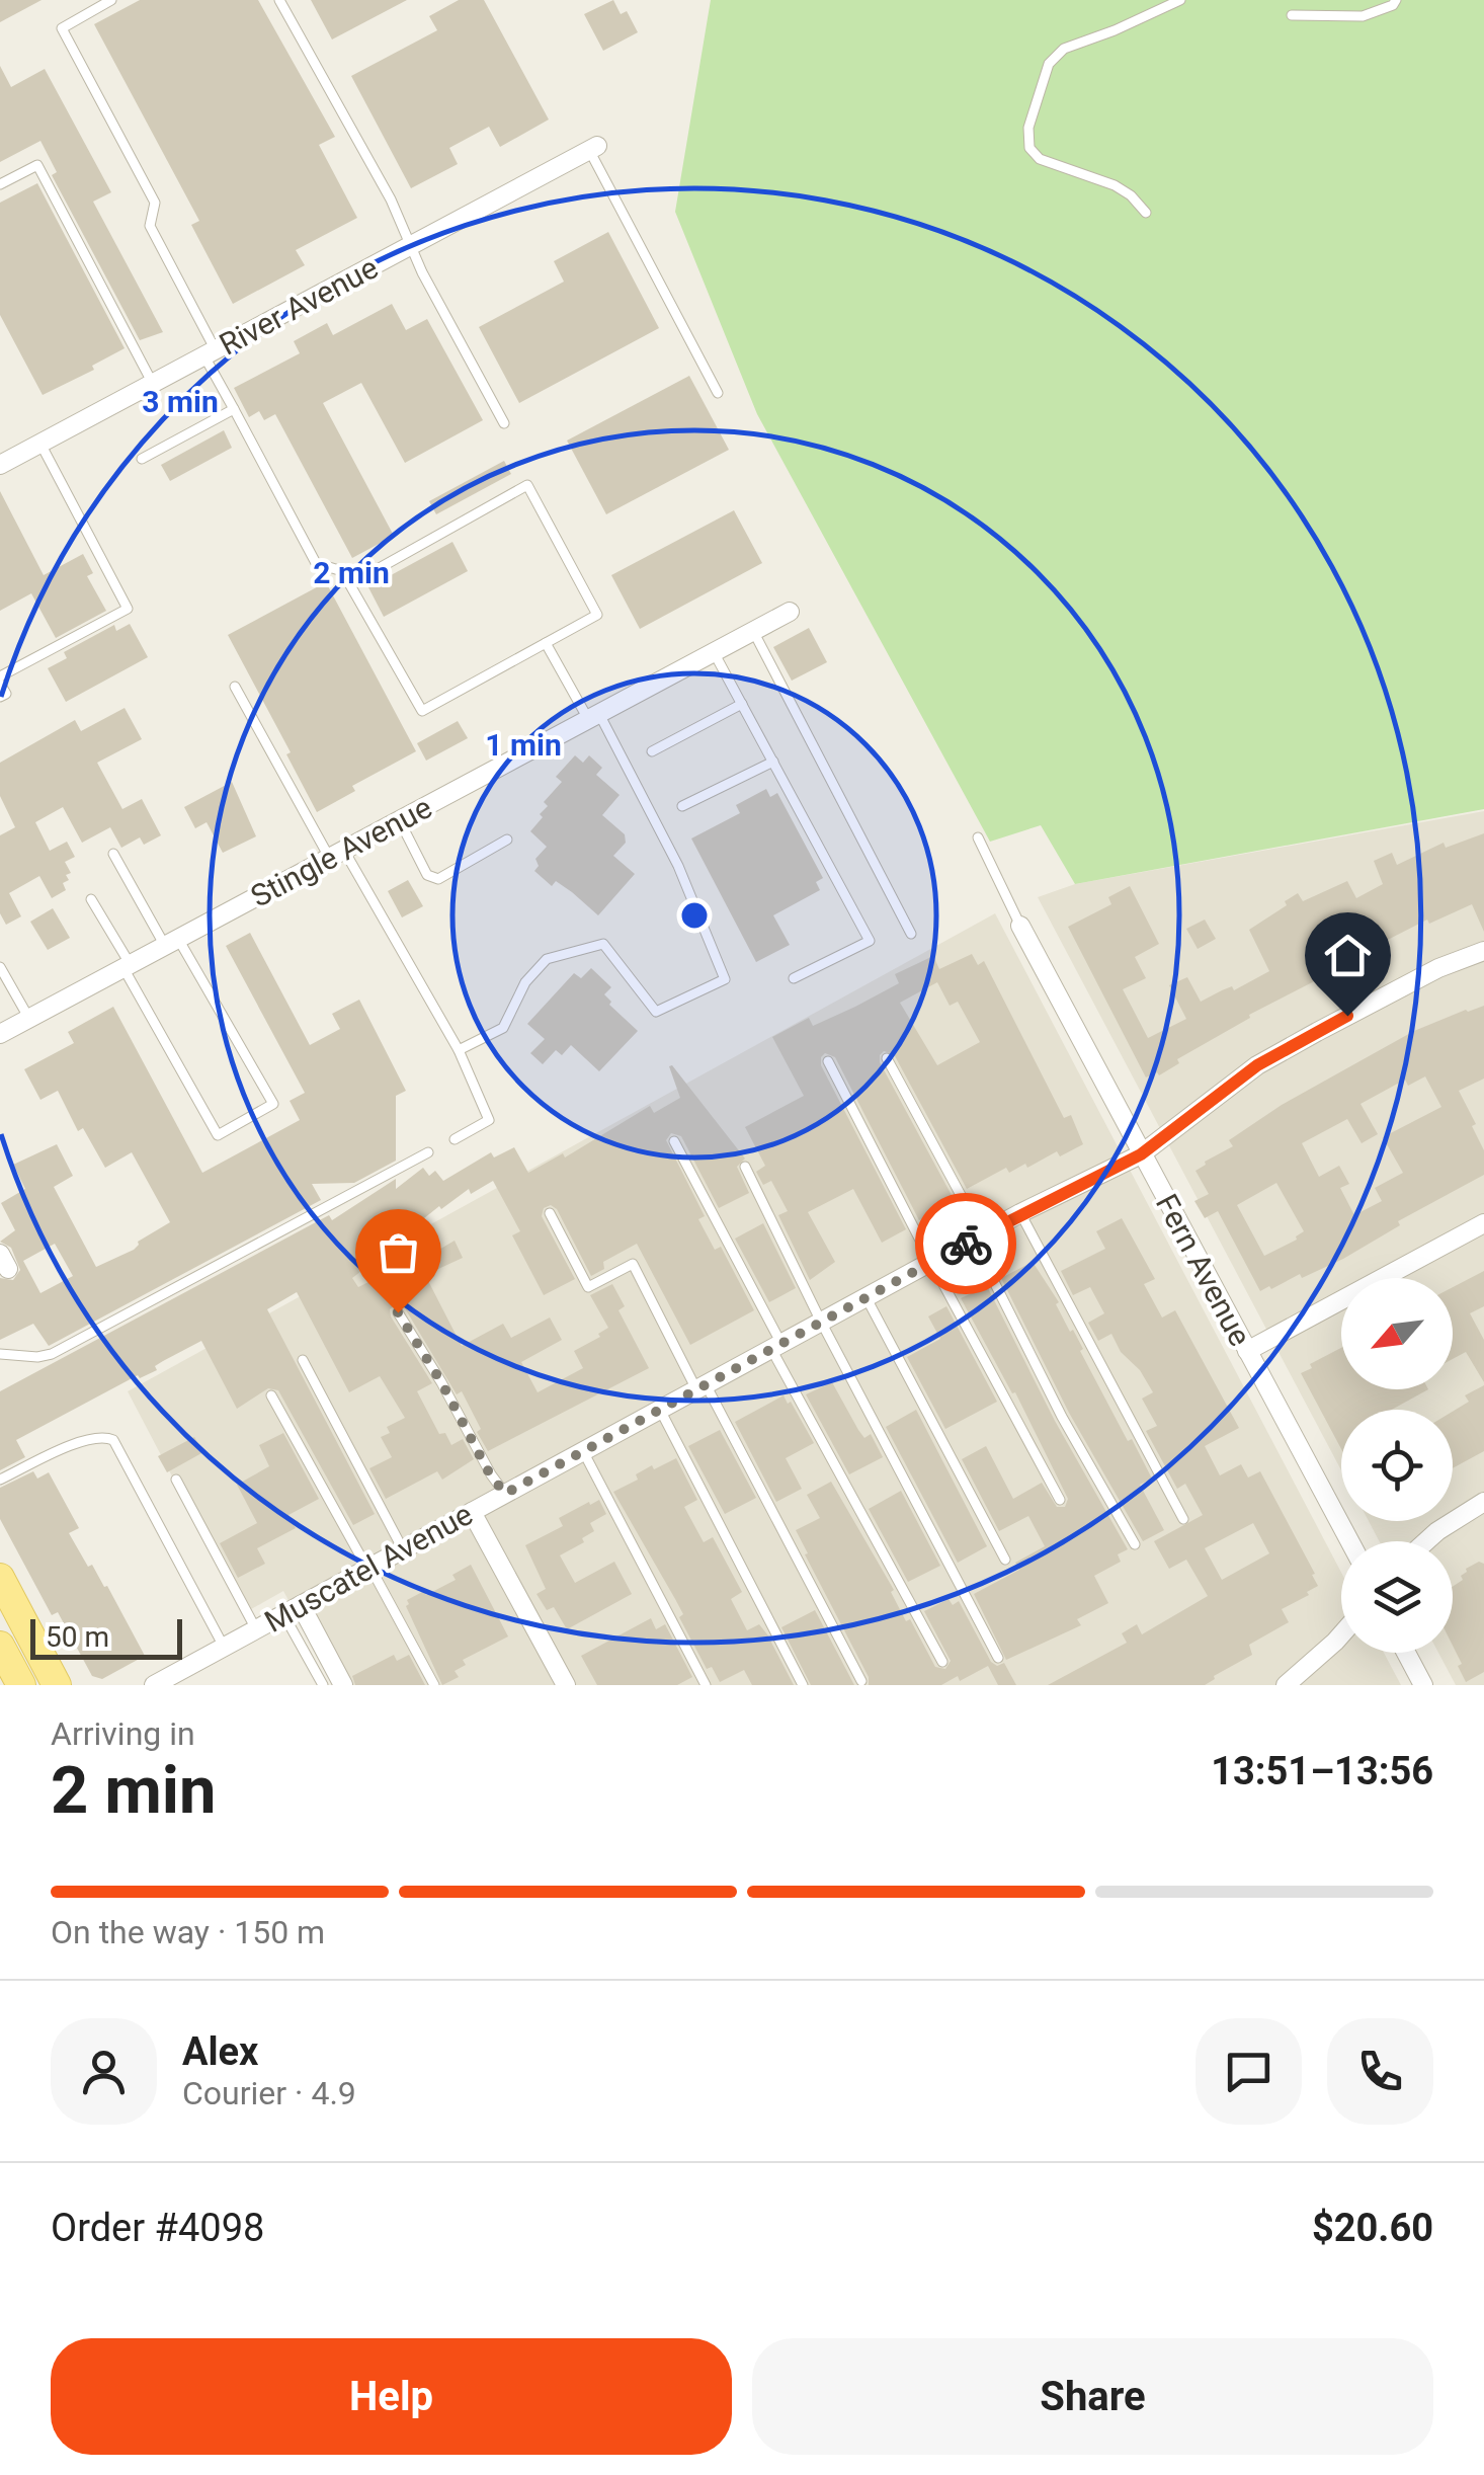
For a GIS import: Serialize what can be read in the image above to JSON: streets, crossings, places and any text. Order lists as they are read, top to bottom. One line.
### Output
{"streets":{"street":["River Avenue","Stingle Avenue","Fern Avenue","Muscatel Avenue"]},"crossings":[["Fern Avenue","Muscatel Avenue"]],"scale_bar":"50 m","north":"bottom left","page":{"scale":"50 m","heading":["2 min","Arriving in","13:51–13:56"],"panel":["Alex","Courier · 4.9","Order #4098","$20.60"],"bar":"On the way · 150 m","buttons":["Help","Share"]},"rings":["3 min","2 min","1 min"]}
